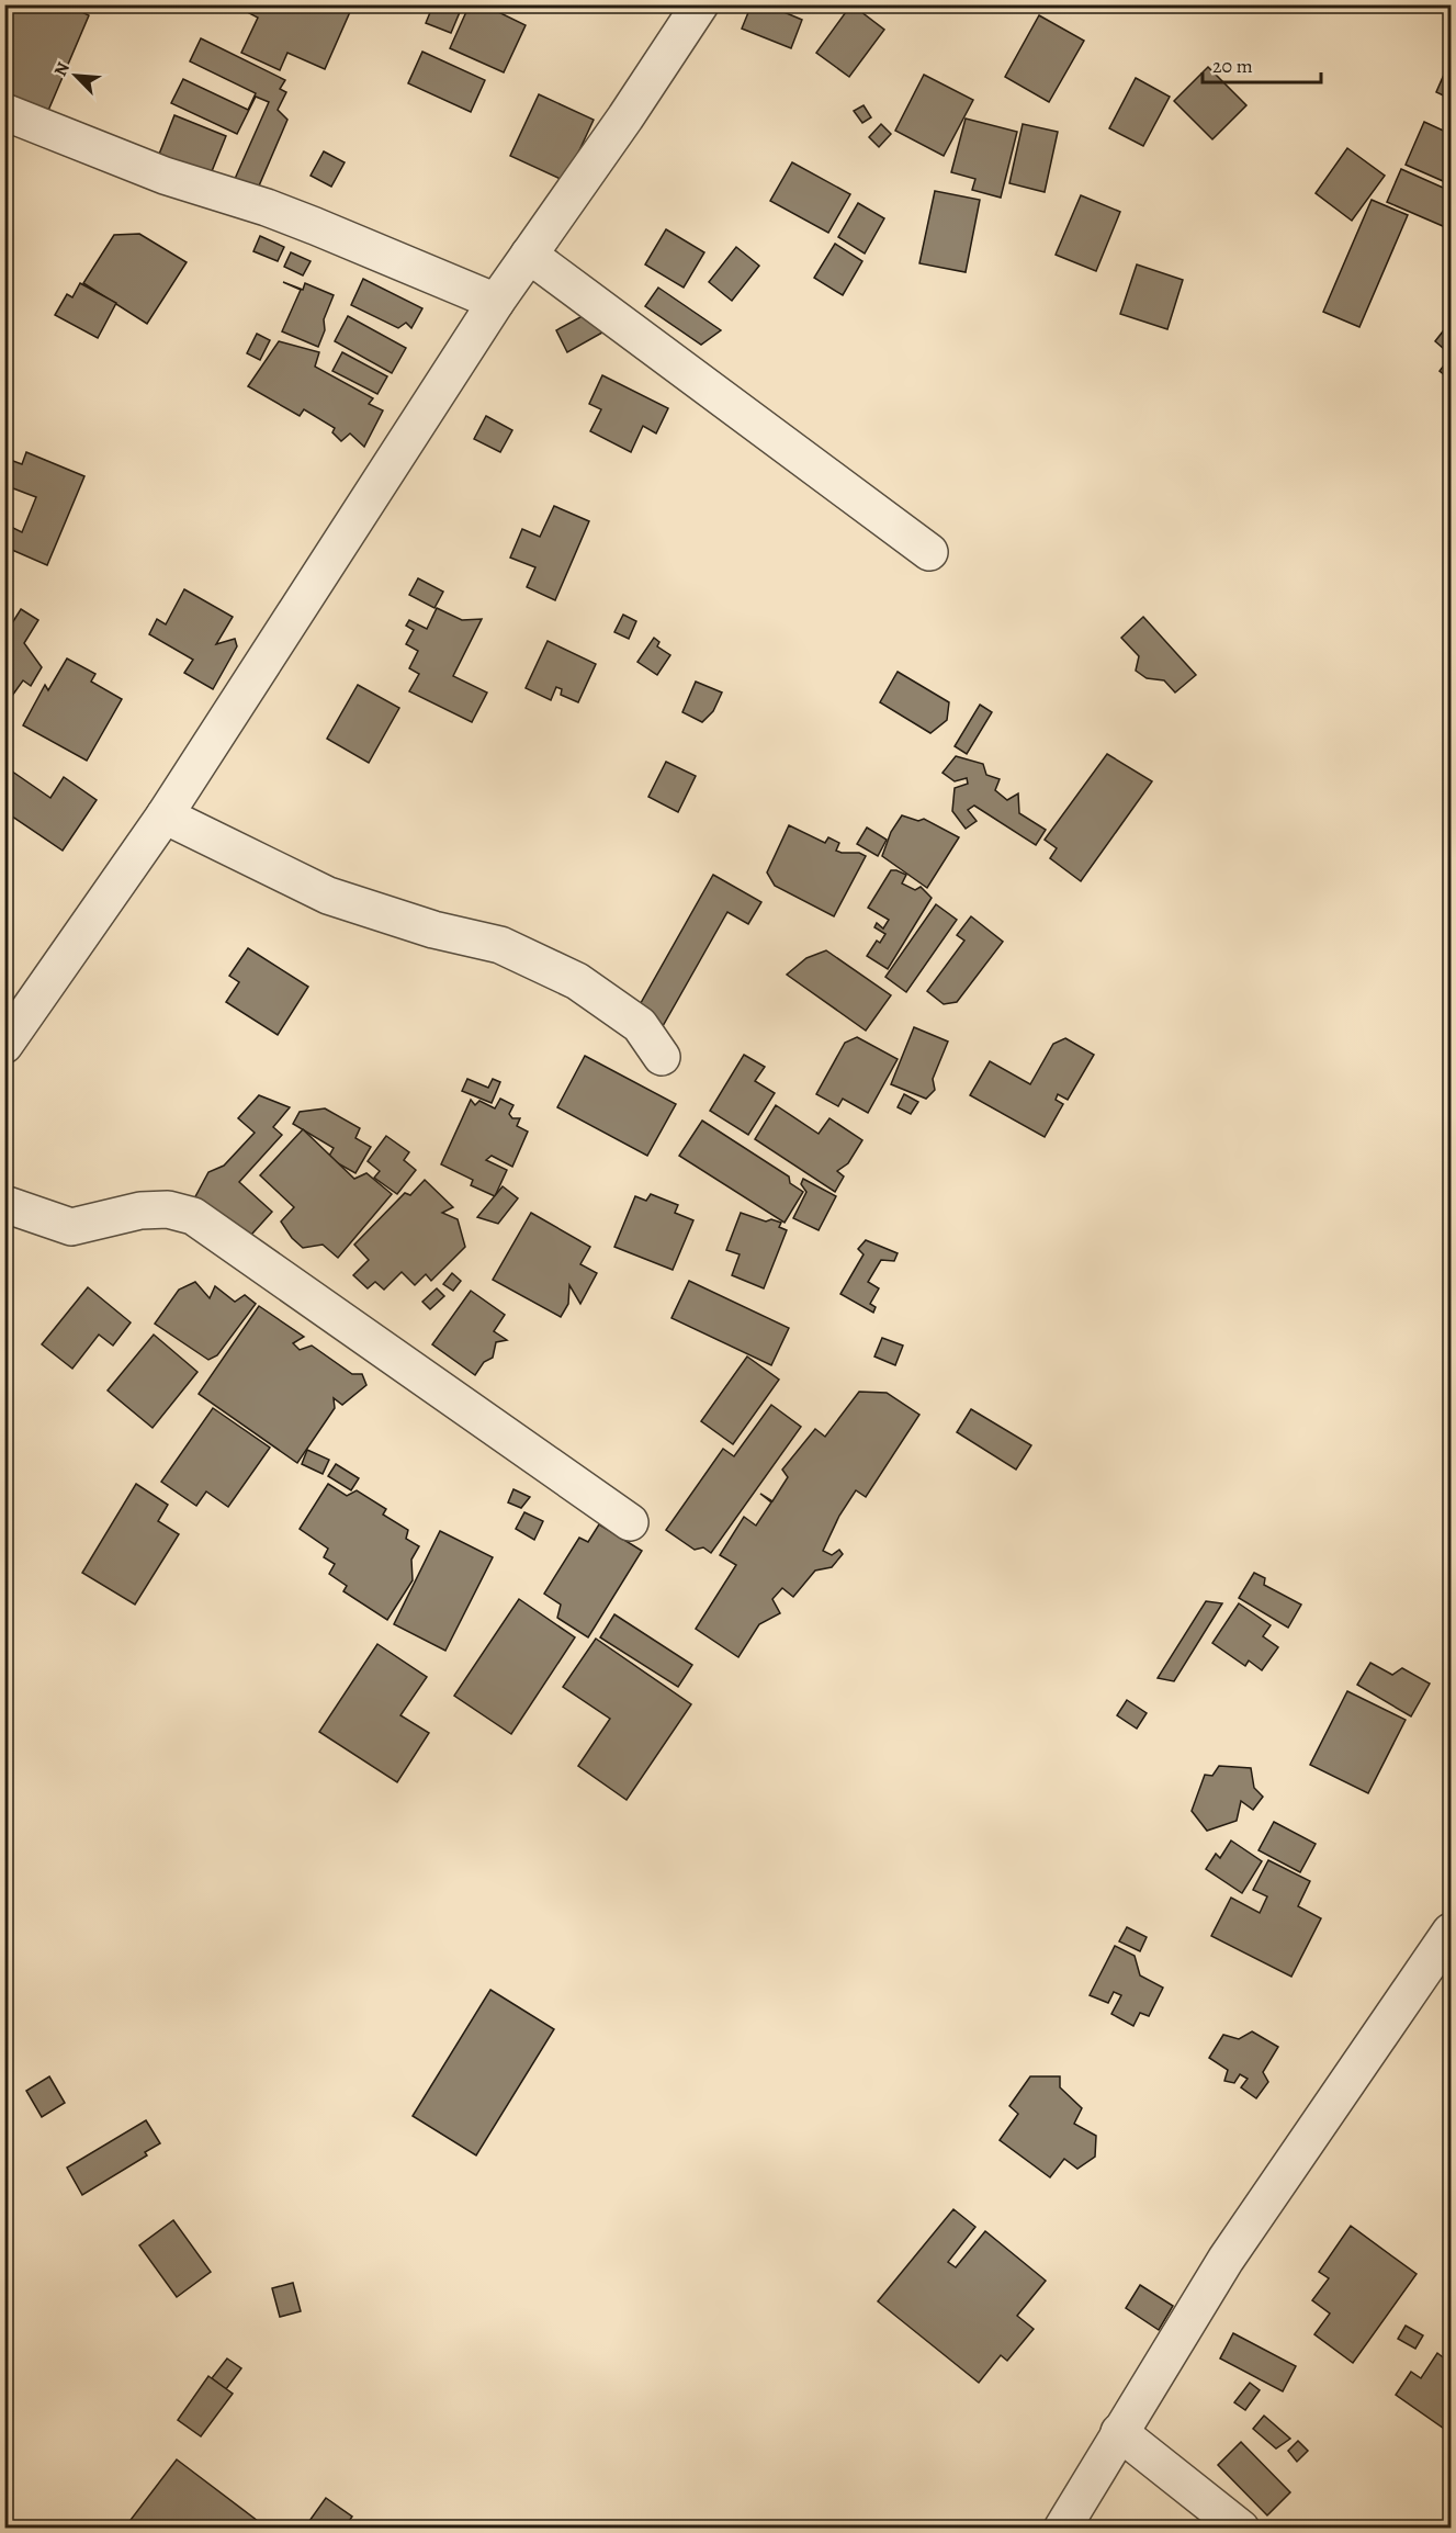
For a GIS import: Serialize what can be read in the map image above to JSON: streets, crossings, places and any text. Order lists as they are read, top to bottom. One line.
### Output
{"scale_bar":"20 m","north":"top left"}
